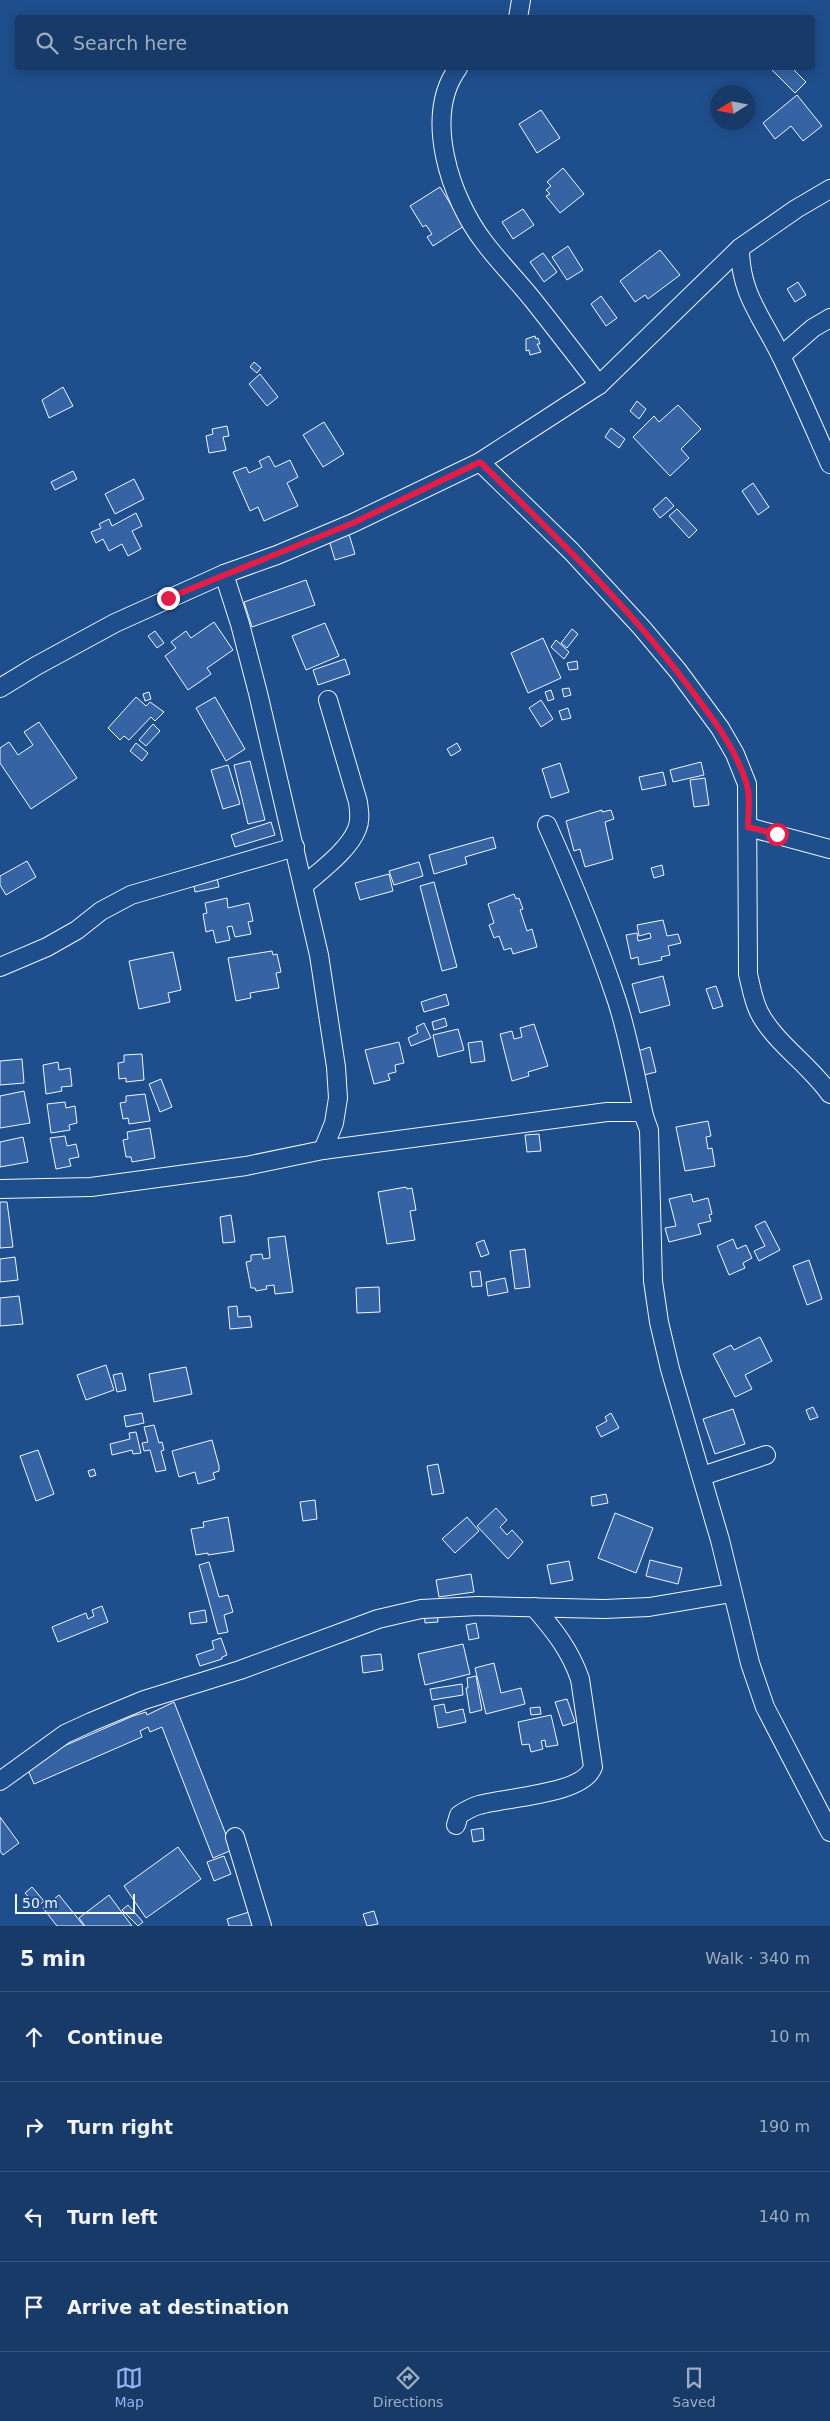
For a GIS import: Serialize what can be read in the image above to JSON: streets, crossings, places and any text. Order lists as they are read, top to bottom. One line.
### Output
{"scale_bar":"50 m","north":"left","page":{"search":"Search here","scale":"50 m","heading":["5 min","Walk · 340 m"],"list":[["Continue","10 m"],["Turn right","190 m"],["Turn left","140 m"],"Arrive at destination"],"nav":["Map","Directions","Saved"]}}
